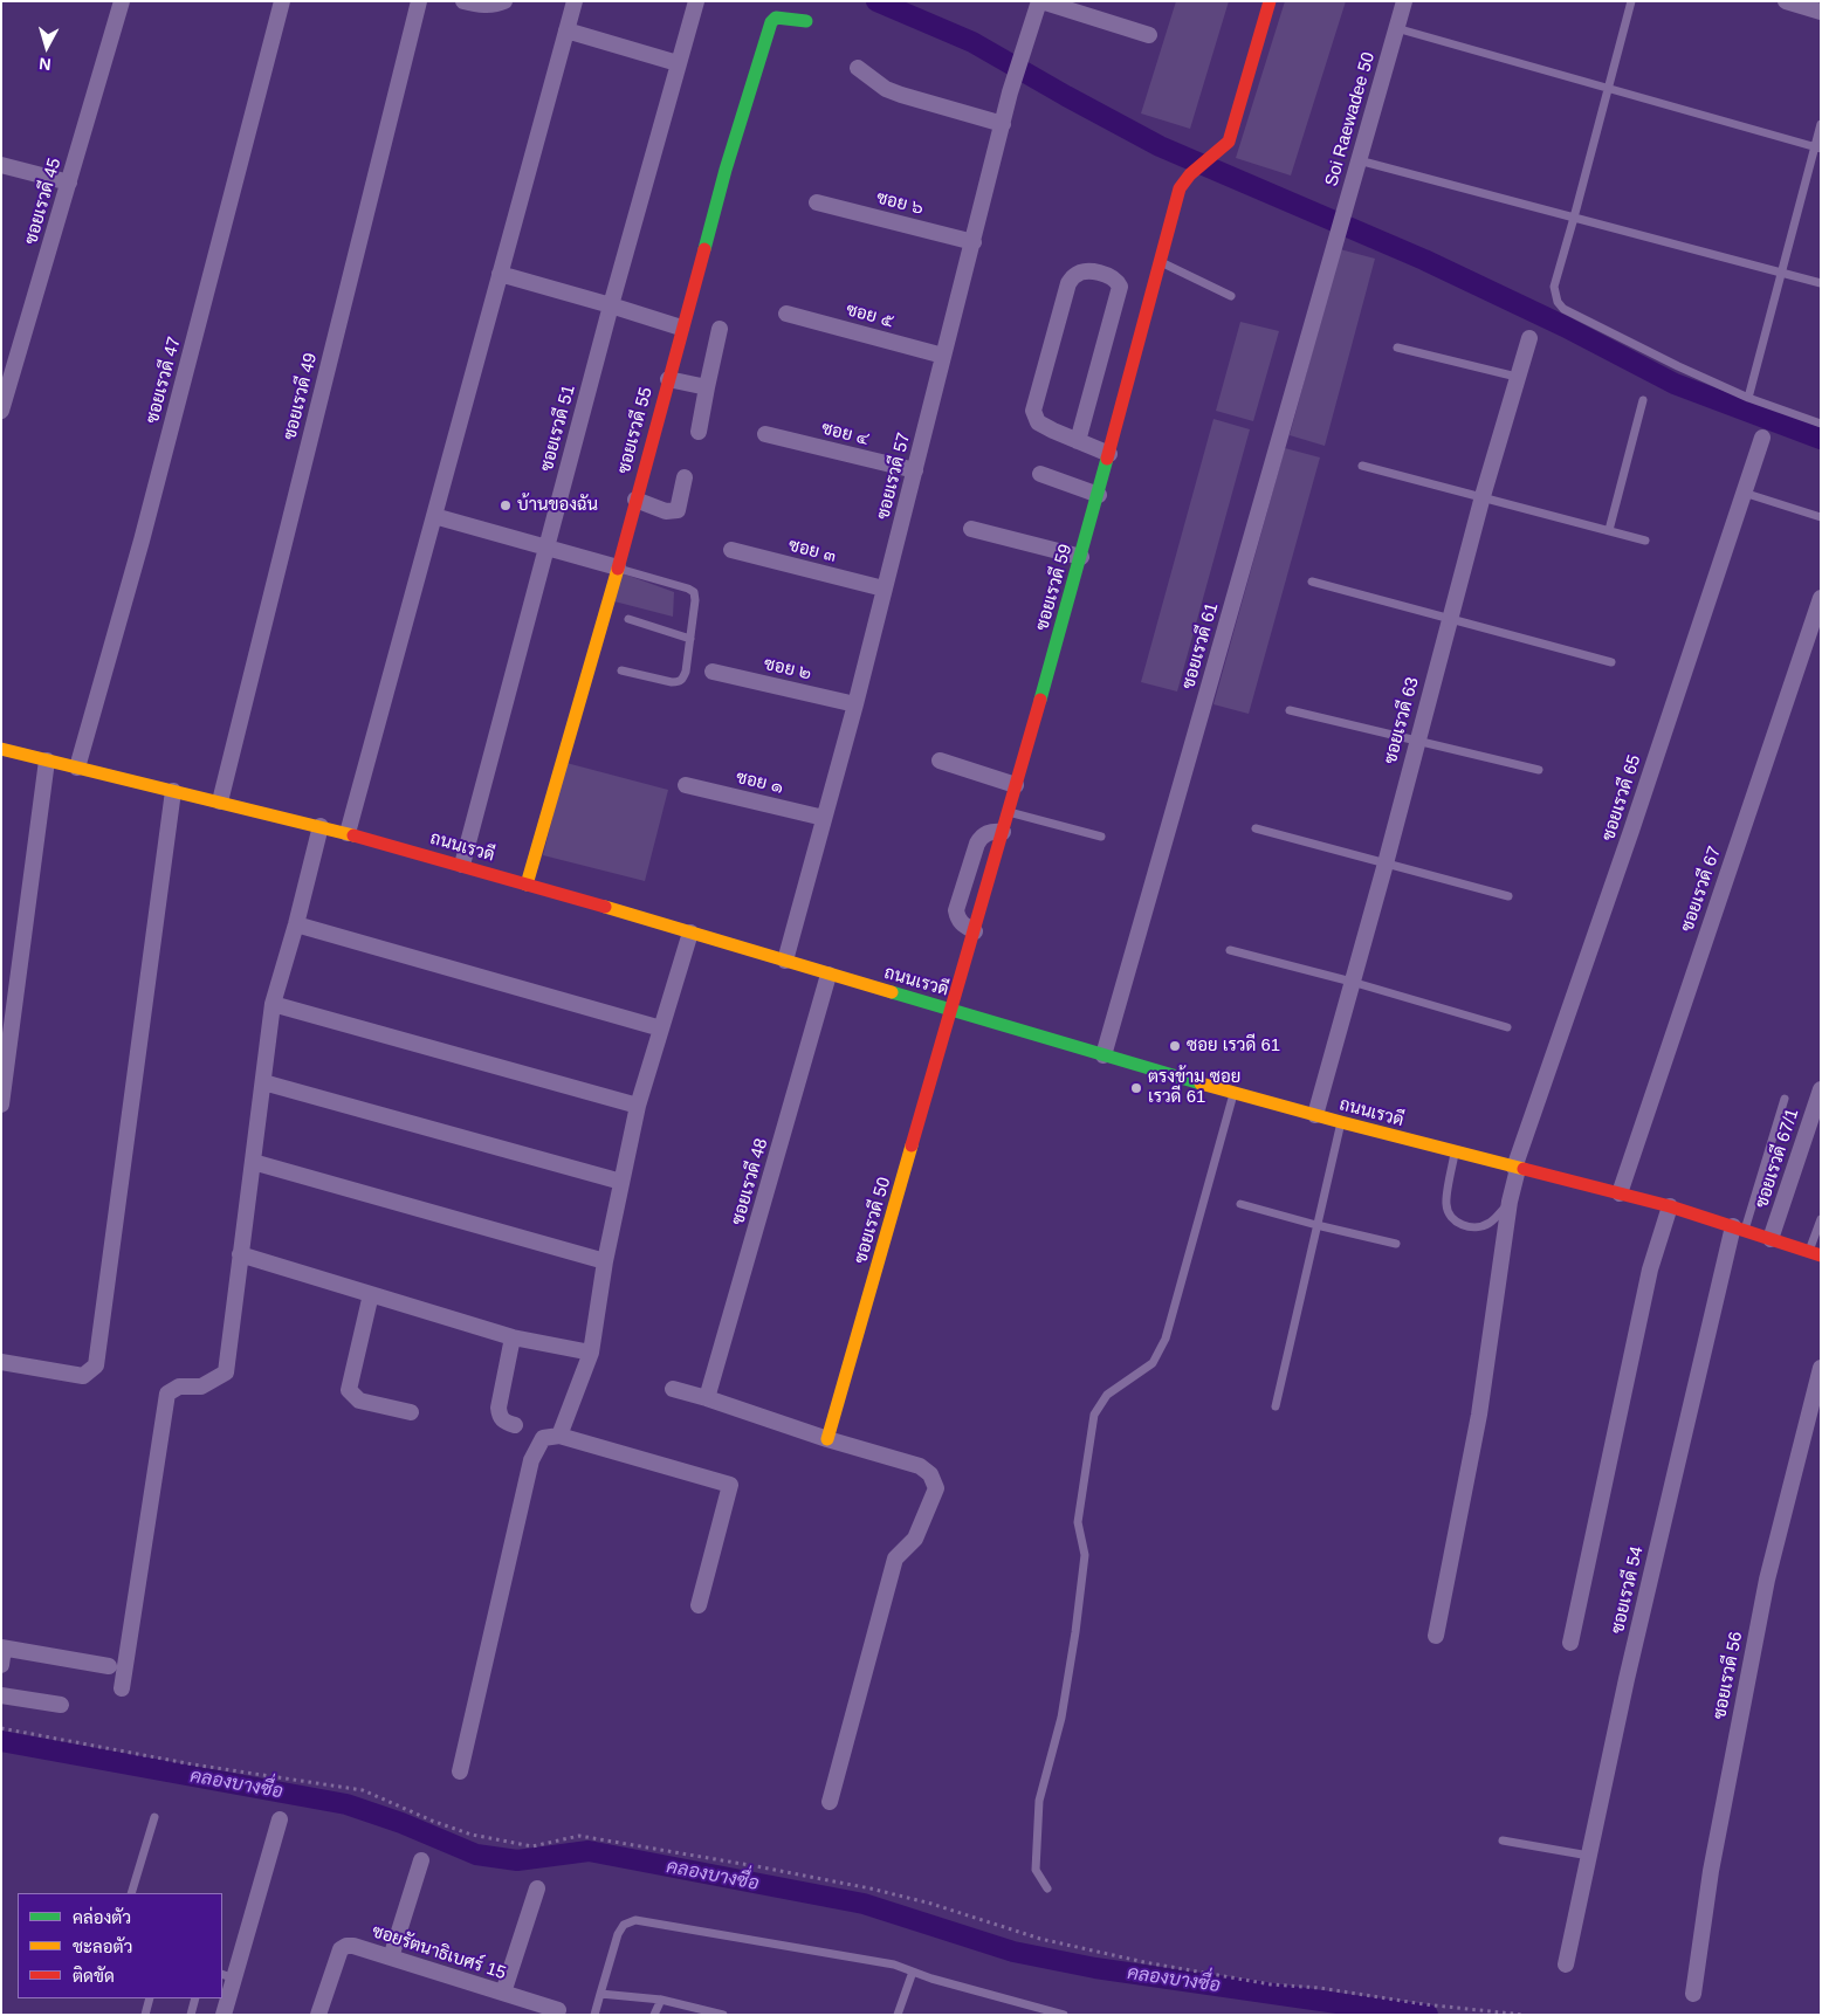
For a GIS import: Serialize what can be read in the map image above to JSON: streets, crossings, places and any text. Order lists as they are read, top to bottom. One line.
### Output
{"streets":{"street":["Soi Raewadee 50","ซอยเรวดี 45","ซอย ๖","ซอย ๕","ซอยเรวดี 47","ซอยเรวดี 49","ซอยเรวดี 51","ซอยเรวดี 55","ซอย ๔","ซอยเรวดี 57","ซอย ๓","ซอยเรวดี 59","ซอยเรวดี 61","ซอย ๒","ซอยเรวดี 63","ซอย ๑","ซอยเรวดี 65","ถนนเรวดี","ซอยเรวดี 67","ซอยเรวดี 67/1","ซอยเรวดี 48","ซอยเรวดี 50","ซอยเรวดี 54","ซอยเรวดี 56","ซอยรัตนาธิเบศร์ 15"]},"crossings":[["Soi Raewadee 50","ซอยเรวดี 61"],["ซอย ๖","ซอยเรวดี 57"],["ซอย ๕","ซอยเรวดี 57"],["ซอยเรวดี 47","ถนนเรวดี"],["ซอยเรวดี 49","ถนนเรวดี"],["ซอยเรวดี 51","ถนนเรวดี"],["ซอยเรวดี 55","ถนนเรวดี"],["ซอย ๔","ซอยเรวดี 57"],["ซอยเรวดี 57","ซอย ๓"],["ซอยเรวดี 57","ซอย ๒"],["ซอยเรวดี 57","ซอย ๑"],["ซอยเรวดี 57","ถนนเรวดี"],["ซอยเรวดี 59","ถนนเรวดี"],["ซอยเรวดี 59","ซอยเรวดี 50"],["ซอยเรวดี 61","ถนนเรวดี"],["ซอยเรวดี 63","ถนนเรวดี"],["ซอยเรวดี 65","ถนนเรวดี"],["ถนนเรวดี","ซอยเรวดี 67"],["ถนนเรวดี","ซอยเรวดี 67/1"],["ถนนเรวดี","ซอยเรวดี 48"],["ถนนเรวดี","ซอยเรวดี 50"],["ถนนเรวดี","ซอยเรวดี 54"]],"water":["คลองบางซื่อ"],"places":["บ้านของฉัน","ซอย เรวดี 61","ตรงข้าม ซอย เรวดี 61"],"legend":["คล่องตัว","ชะลอตัว","ติดขัด"],"north":"bottom"}
